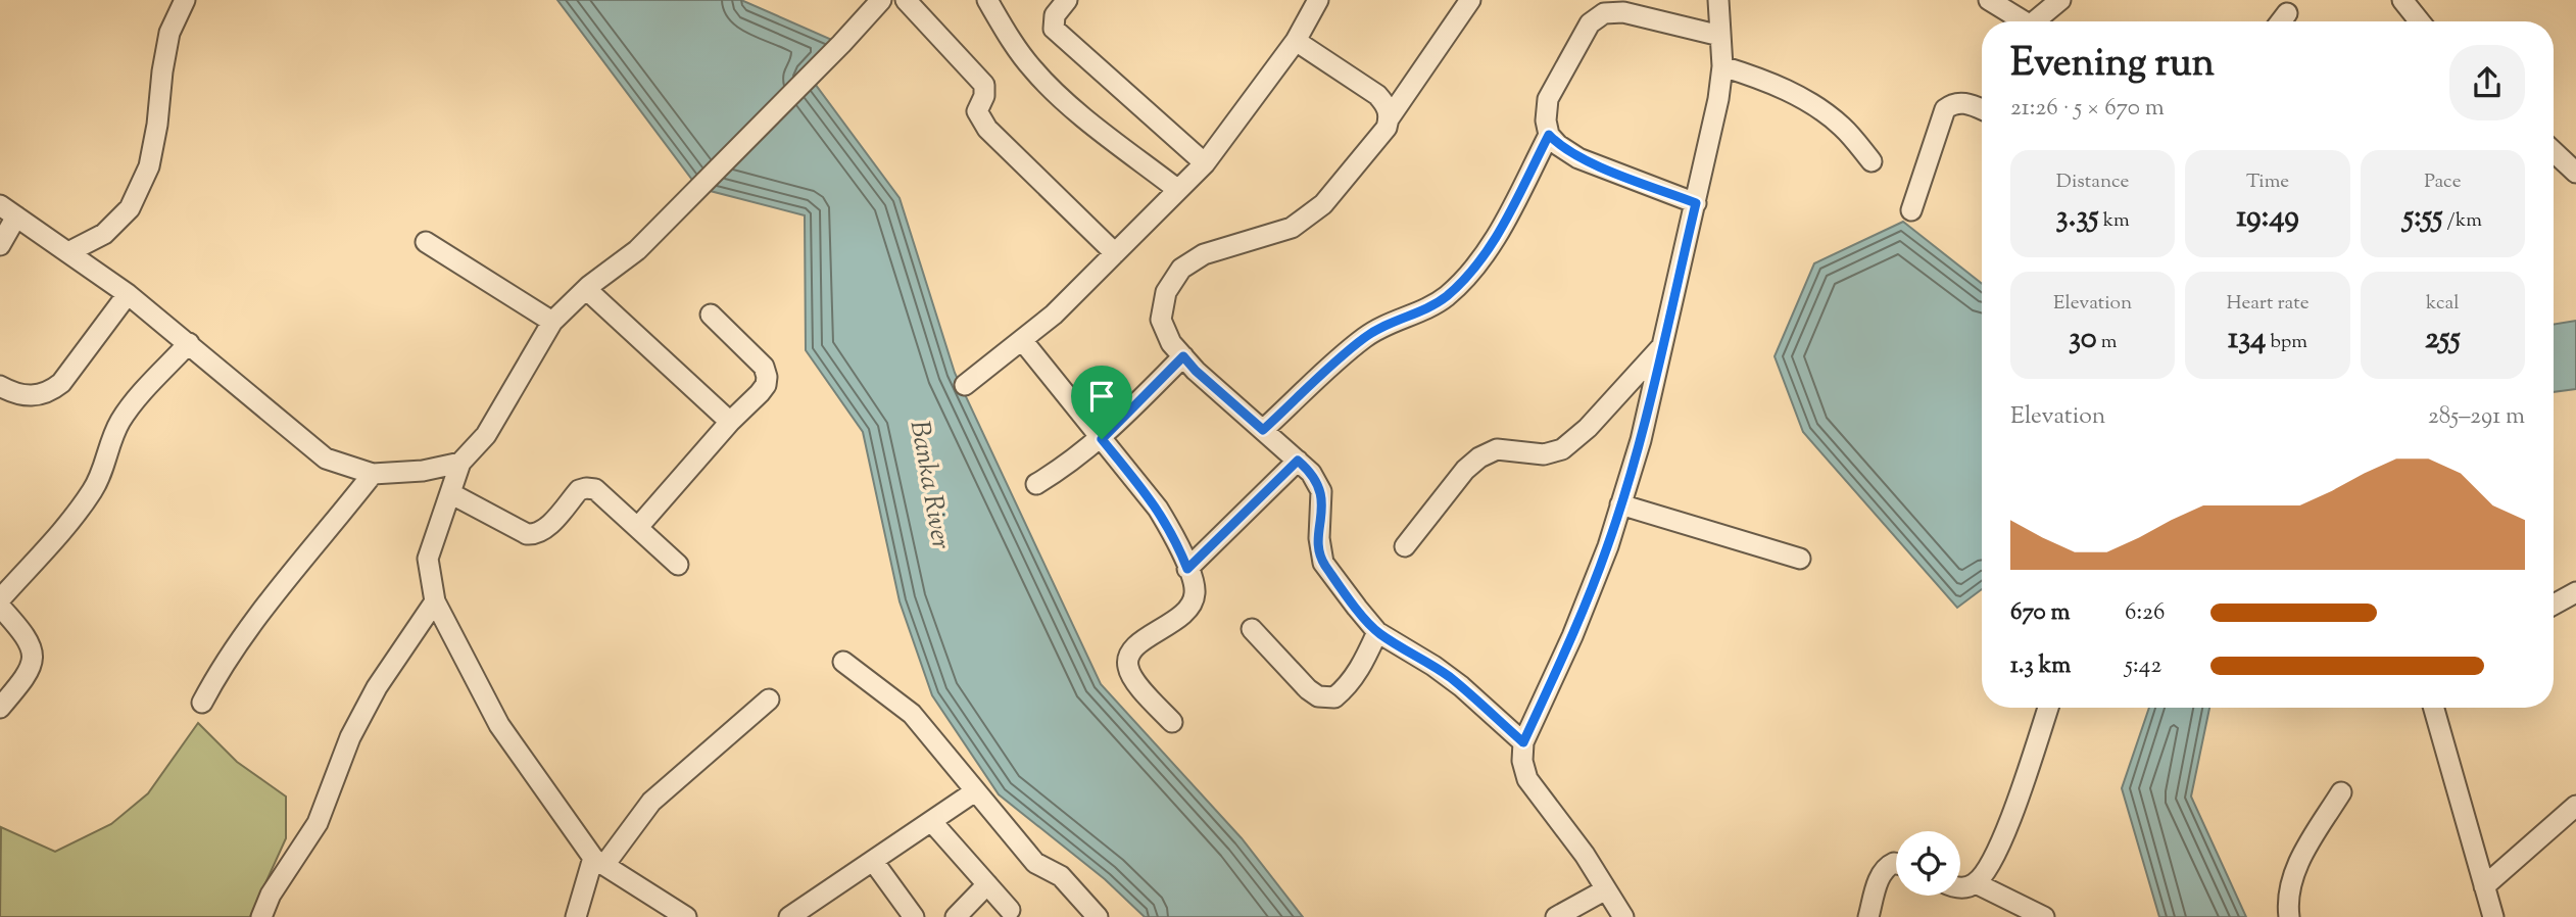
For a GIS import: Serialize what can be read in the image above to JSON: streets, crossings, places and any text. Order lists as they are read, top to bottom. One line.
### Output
{"water":["Banka River"],"page":{"heading":["Evening run","21:26 · 5 × 670 m"],"stats":[["Distance","3.35 km"],["Time","19:49"],["Pace","5:55 /km"],["Elevation","30 m"],["Heart rate","134 bpm"],["kcal","255"]],"chart":["Elevation","285–291 m"],"list":[{"name":"670 m","note":"6:26"},{"name":"1.3 km","note":"5:42"}]}}
